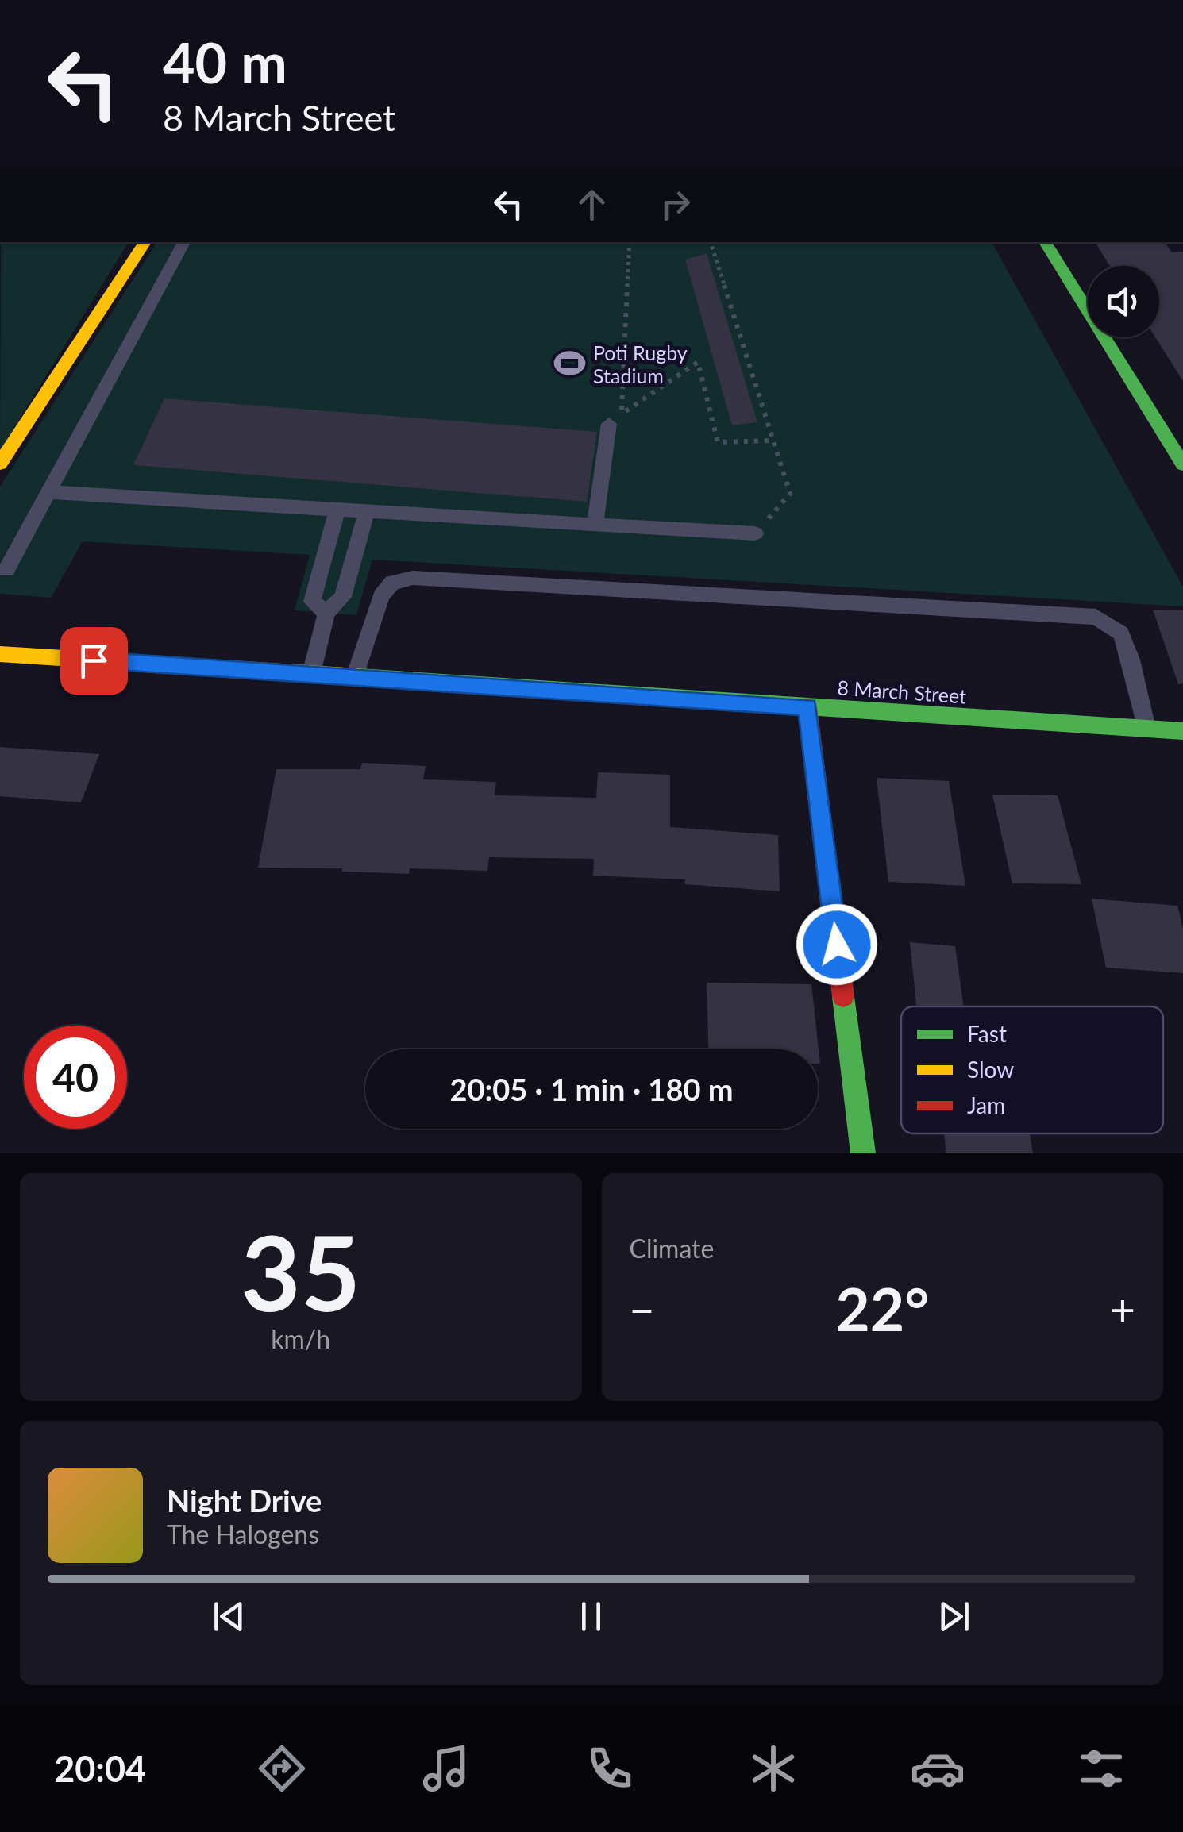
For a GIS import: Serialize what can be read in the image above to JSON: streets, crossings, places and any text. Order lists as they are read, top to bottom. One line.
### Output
{"streets":{"main road":["8 March Street"]},"places":{"sports":["Poti Rugby Stadium"]},"legend":["Fast","Slow","Jam"],"page":{"turn":["40 m","8 March Street"],"limit":"40","trip":"20:05 · 1 min · 180 m","tile":[["35","km/h"],"Climate"],"heat":["−","22°","+"],"song":["Night Drive","The Halogens"],"tabs":"20:04"}}
